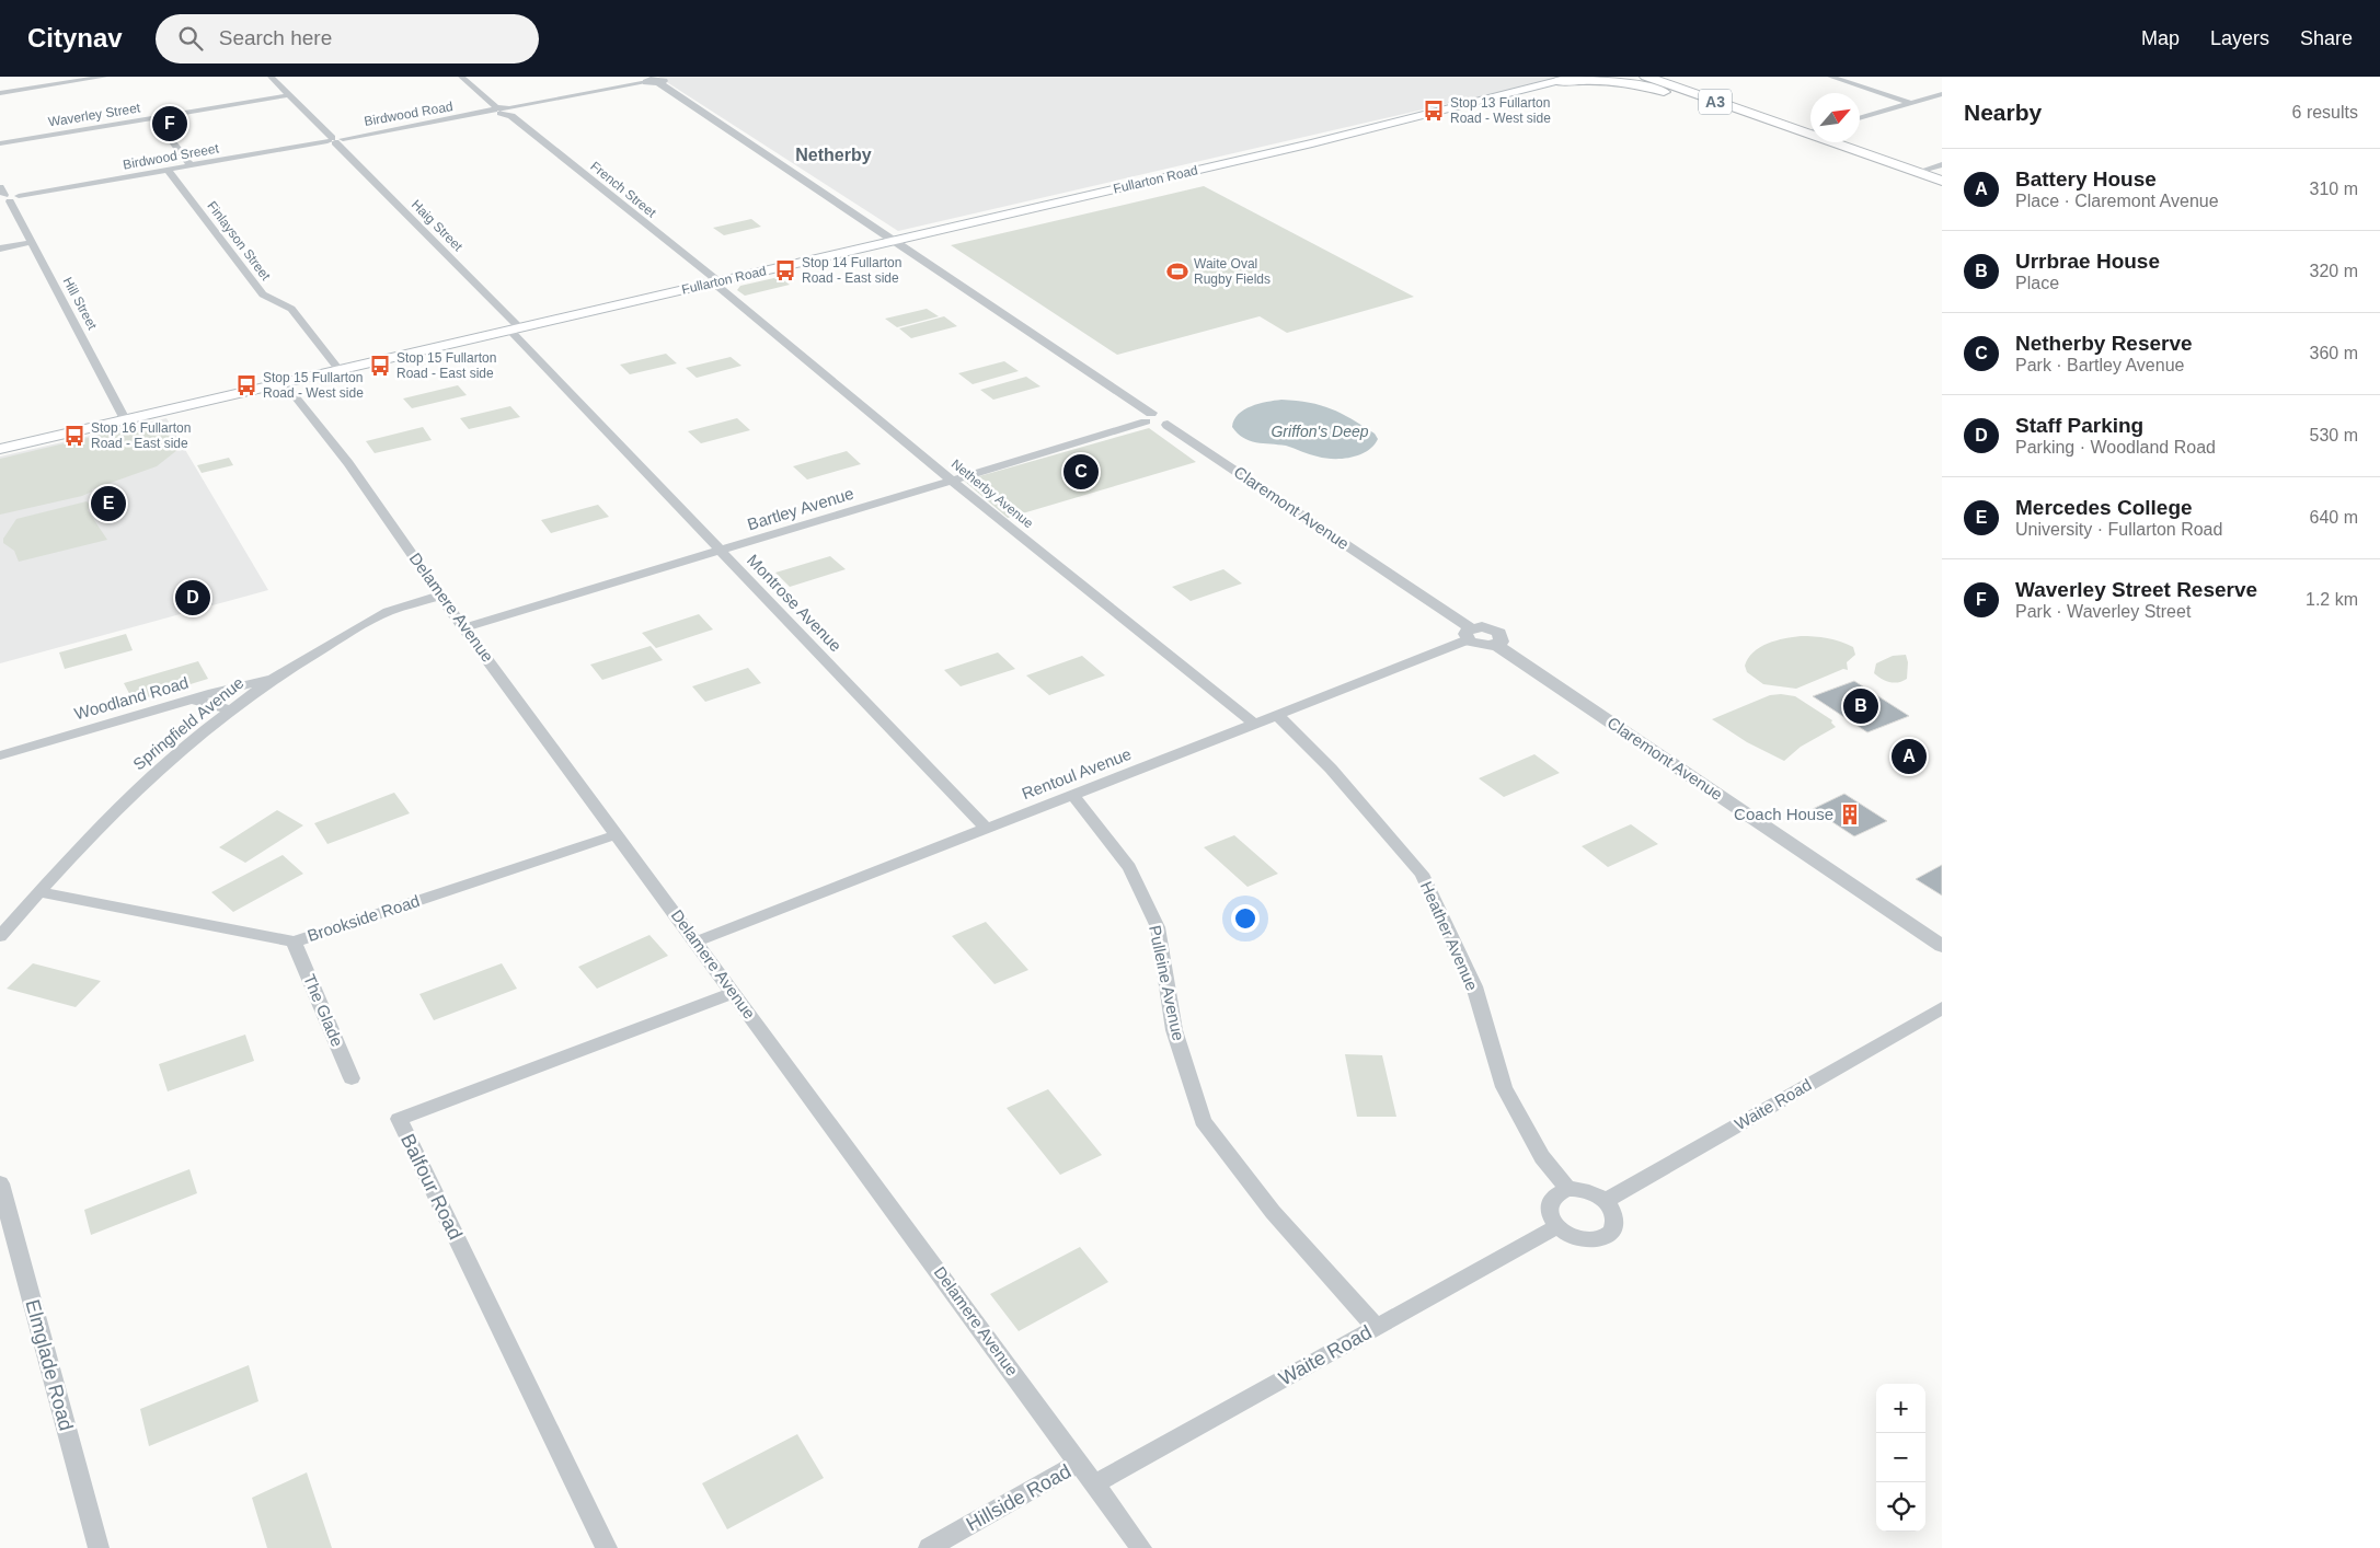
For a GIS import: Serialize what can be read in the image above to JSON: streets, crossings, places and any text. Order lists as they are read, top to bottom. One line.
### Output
{"streets":{"highway":["A3"],"main road":["Fullarton Road"],"street":["Birdwood Road","Waverley Street","Birdwood Sreeet","French Street","Haig Street","Finlayson Street","Hill Street","Netherby Avenue","Claremont Avenue","Bartley Avenue","Montrose Avenue","Delamere Avenue","Woodland Road","Springfield Avenue","Rentoul Avenue","Brookside Road","Heather Avenue","Pulleine Avenue","The Glade","Waite Road","Balfour Road","Elmglade Road","Hillside Road"]},"crossings":[["Birdwood Road","Birdwood Sreeet"],["Birdwood Road","French Street"],["Birdwood Road","Haig Street"],["Waverley Street","Haig Street"],["Birdwood Sreeet","Haig Street"],["Birdwood Sreeet","Finlayson Street"],["Birdwood Sreeet","Hill Street"],["Fullarton Road","French Street"],["Fullarton Road","Haig Street"],["Fullarton Road","Finlayson Street"],["Fullarton Road","Hill Street"],["Fullarton Road","Netherby Avenue"],["Fullarton Road","Montrose Avenue"],["Fullarton Road","Delamere Avenue"],["French Street","Netherby Avenue"],["Haig Street","Montrose Avenue"],["Netherby Avenue","Bartley Avenue"],["Netherby Avenue","Rentoul Avenue"],["Claremont Avenue","Bartley Avenue"],["Claremont Avenue","Rentoul Avenue"],["Bartley Avenue","Montrose Avenue"],["Bartley Avenue","Delamere Avenue"],["Montrose Avenue","Rentoul Avenue"],["Delamere Avenue","Springfield Avenue"],["Delamere Avenue","Rentoul Avenue"],["Delamere Avenue","Brookside Road"],["Delamere Avenue","Waite Road"],["Delamere Avenue","Balfour Road"],["Delamere Avenue","Hillside Road"],["Woodland Road","Springfield Avenue"],["Springfield Avenue","Brookside Road"],["Rentoul Avenue","Heather Avenue"],["Rentoul Avenue","Pulleine Avenue"],["Brookside Road","The Glade"],["Heather Avenue","Waite Road"],["Pulleine Avenue","Waite Road"]],"districts":["Netherby"],"water":["Griffon's Deep"],"places":{"bus stop":["Stop 13 Fullarton Road - West side","Stop 14 Fullarton Road - East side","Stop 15 Fullarton Road - East side","Stop 15 Fullarton Road - West side","Stop 16 Fullarton Road - East side"],"sports":["Waite Oval Rugby Fields"],"building":["Coach House"]},"north":"top right","page":{"header":"Citynav","search":"Search here","nav":["Map","Layers","Share"],"heading":["Nearby","6 results"],"pins":["F","C","E","D","B","A"],"list":[{"mark":"A","name":"Battery House","note":"Place · Claremont Avenue","value":"310 m"},{"mark":"B","name":"Urrbrae House","note":"Place","value":"320 m"},{"mark":"C","name":"Netherby Reserve","note":"Park · Bartley Avenue","value":"360 m"},{"mark":"D","name":"Staff Parking","note":"Parking · Woodland Road","value":"530 m"},{"mark":"E","name":"Mercedes College","note":"University · Fullarton Road","value":"640 m"},{"mark":"F","name":"Waverley Street Reserve","note":"Park · Waverley Street","value":"1.2 km"}],"map_buttons":["+","−"]}}
